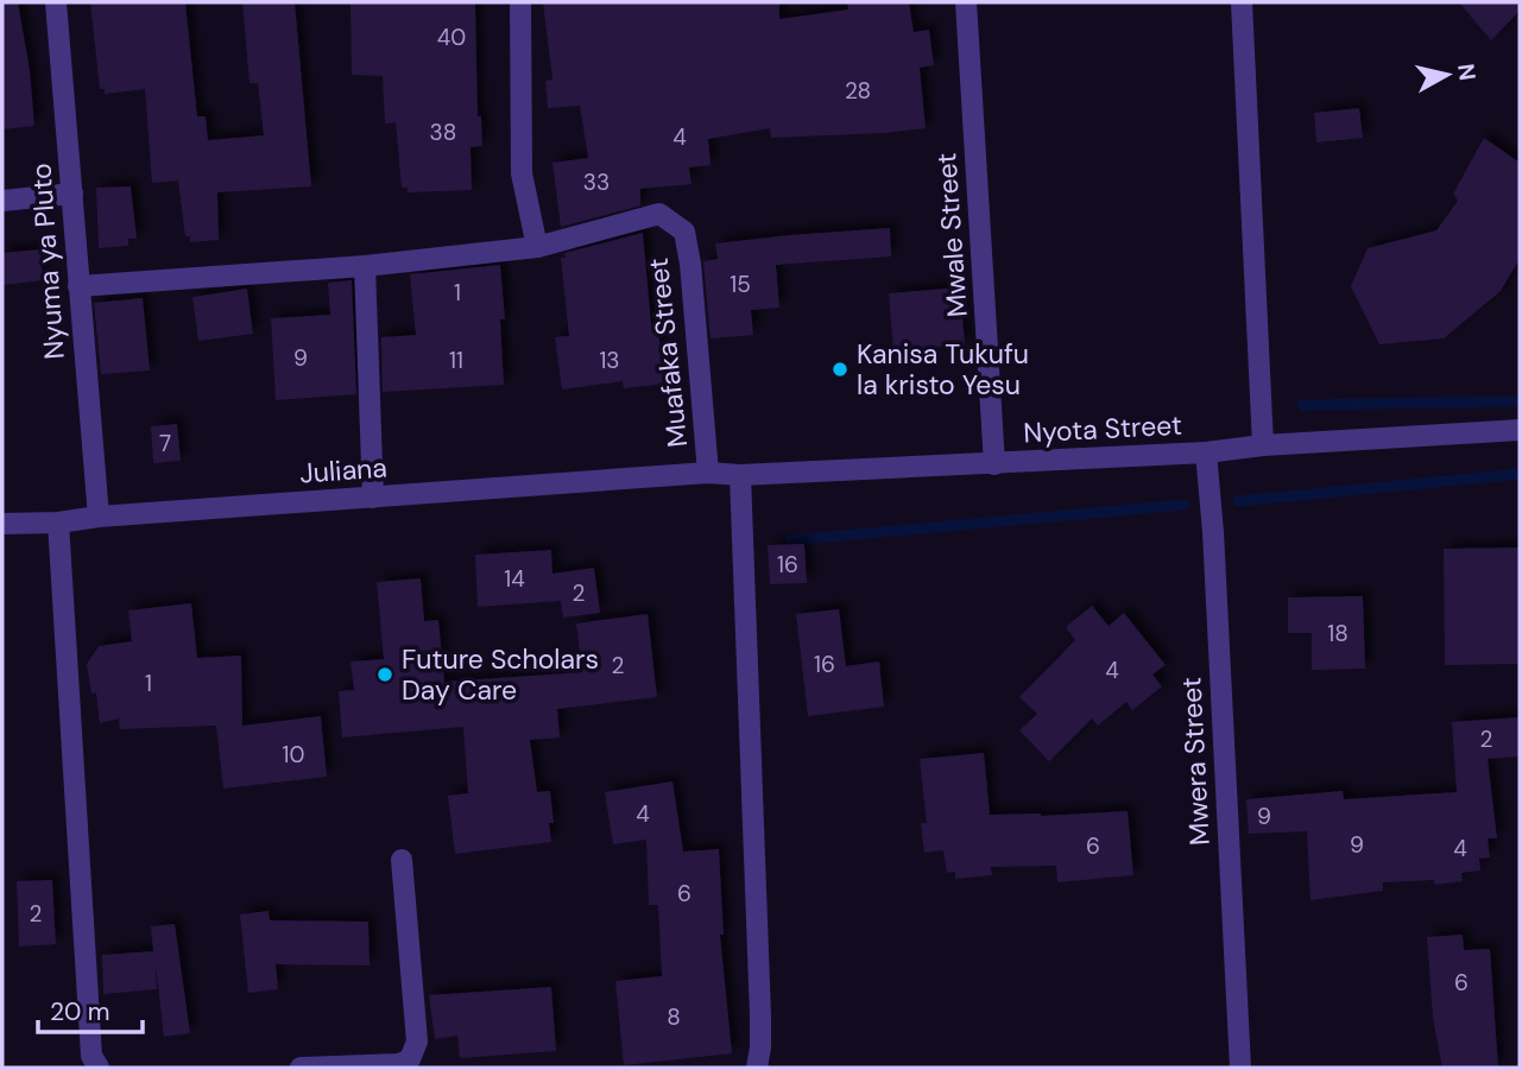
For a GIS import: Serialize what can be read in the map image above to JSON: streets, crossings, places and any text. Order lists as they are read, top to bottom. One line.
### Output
{"streets":{"street":["Mwale Street","Nyuma ya Pluto","Muafaka Street","Nyota Street","Juliana","Mwera Street"]},"crossings":[["Mwale Street","Nyota Street"],["Nyuma ya Pluto","Juliana"],["Muafaka Street","Nyota Street"],["Muafaka Street","Juliana"],["Nyota Street","Juliana"],["Nyota Street","Mwera Street"]],"places":["Kanisa Tukufu la kristo Yesu","Future Scholars Day Care"],"house_numbers":["40","28","38","4","33","15","1","9","11","13","7","16","14","2","18","16","2","4","1","2","10","4","9","9","6","4","6","2","6","8"],"scale_bar":"20 m","north":"right"}
